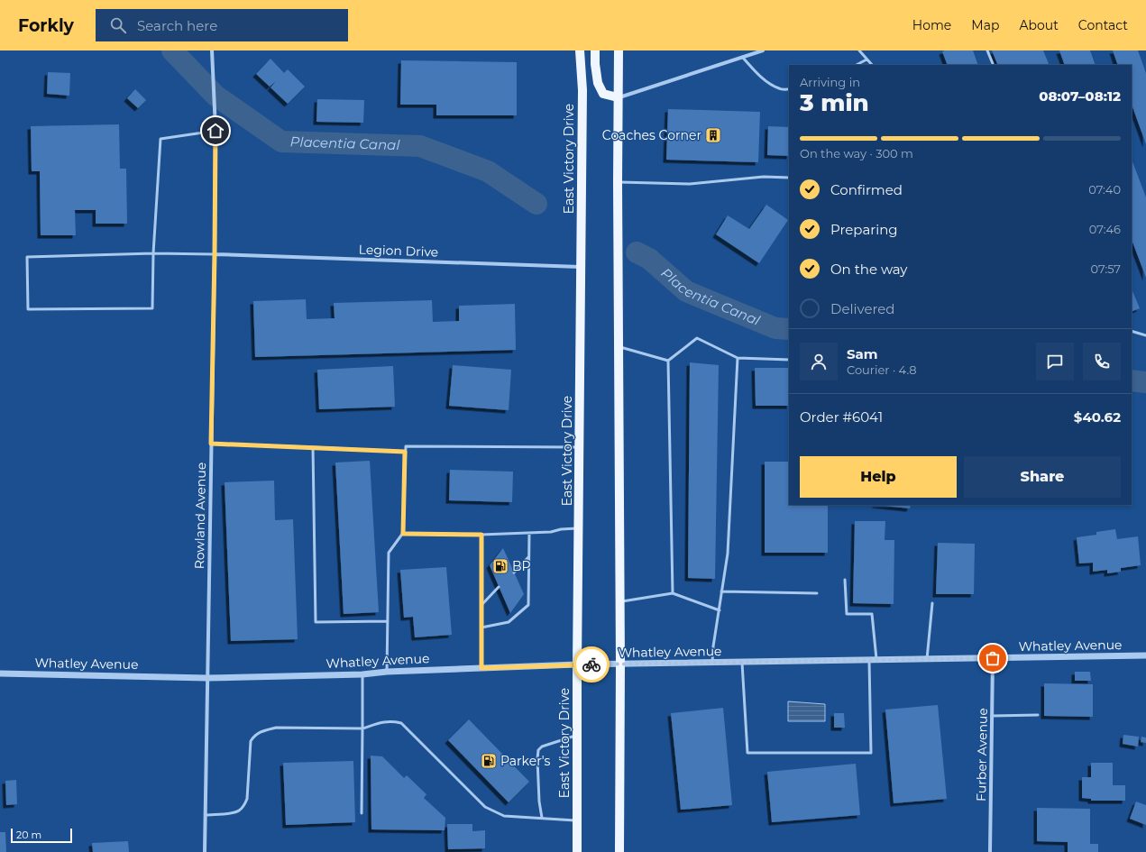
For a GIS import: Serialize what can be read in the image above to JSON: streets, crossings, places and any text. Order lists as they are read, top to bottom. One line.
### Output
{"streets":{"main road":["East Victory Drive"],"street":["Legion Drive","Rowland Avenue","Whatley Avenue","Furber Avenue"]},"crossings":[["East Victory Drive","Legion Drive"],["East Victory Drive","Whatley Avenue"],["Legion Drive","Rowland Avenue"],["Rowland Avenue","Whatley Avenue"],["Whatley Avenue","Furber Avenue"]],"water":["Placentia Canal"],"places":{"building":["Coaches Corner"],"fuel station":["BP","Parker's"]},"scale_bar":"20 m","page":{"header":"Forkly","search":"Search here","nav":["Home","Map","About","Contact"],"heading":["3 min","Arriving in","08:07–08:12"],"panel":["Sam","Courier · 4.8","Order #6041","$40.62"],"bar":"On the way · 300 m","list":[["Confirmed","07:40"],["Preparing","07:46"],["On the way","07:57"],"Delivered"],"buttons":["Help","Share"],"scale":"20 m"}}
